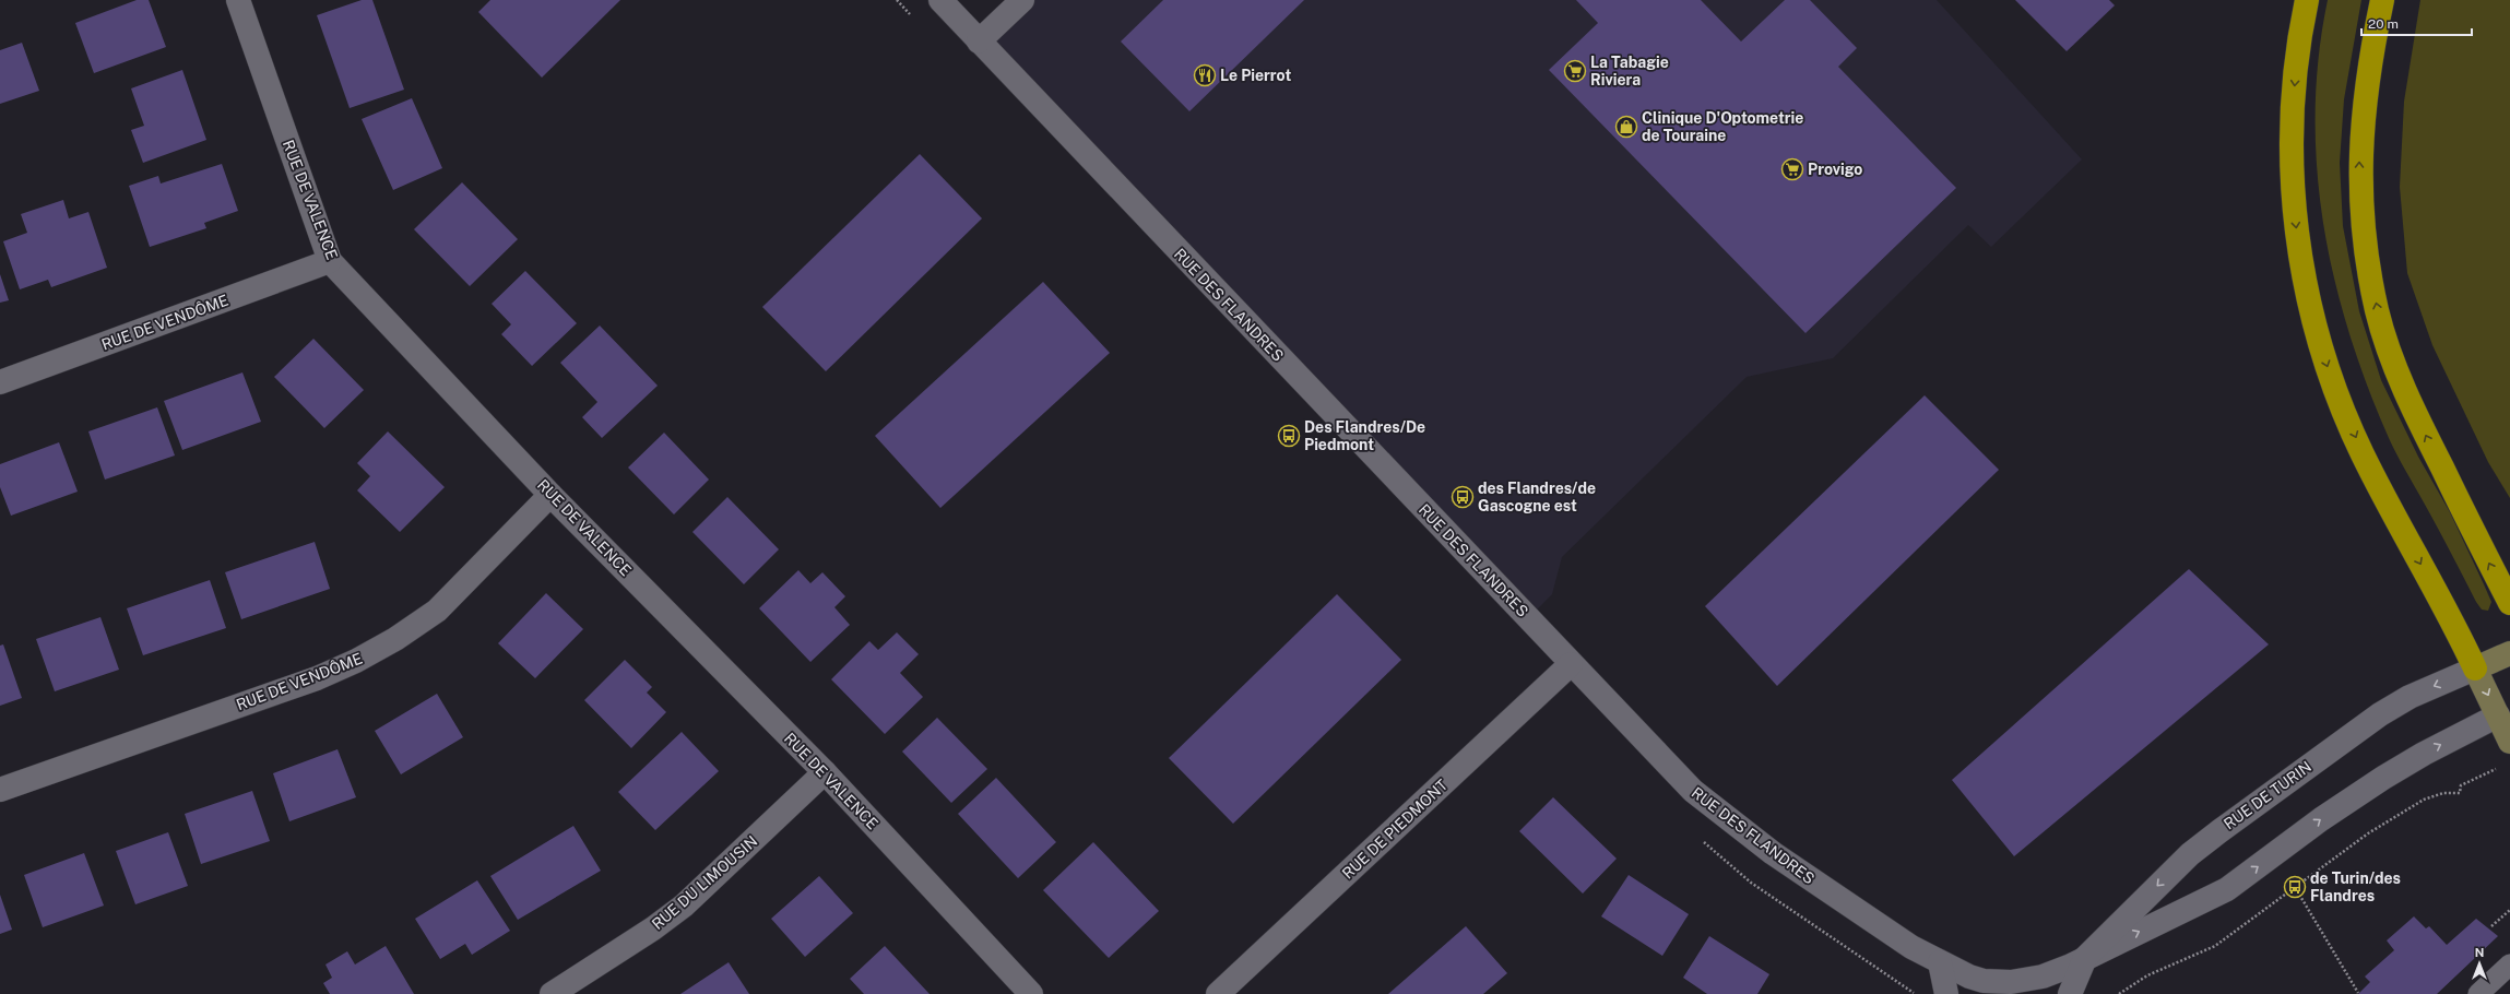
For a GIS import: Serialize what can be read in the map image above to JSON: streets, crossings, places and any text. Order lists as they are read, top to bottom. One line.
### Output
{"streets":{"street":["RUE DE VALENCE","RUE DES FLANDRES","RUE DE VENDÔME","RUE DE TURIN","RUE DE PIEDMONT","RUE DU LIMOUSIN"]},"crossings":[["RUE DE VALENCE","RUE DE VENDÔME"],["RUE DE VALENCE","RUE DU LIMOUSIN"],["RUE DES FLANDRES","RUE DE TURIN"],["RUE DES FLANDRES","RUE DE PIEDMONT"]],"places":{"supermarket":["La Tabagie Riviera","Provigo"],"restaurant":["Le Pierrot"],"shop":["Clinique D'Optometrie de Touraine"],"bus stop":["Des Flandres/De Piedmont","des Flandres/de Gascogne est","de Turin/des Flandres"]},"scale_bar":"20 m","north":"top"}
